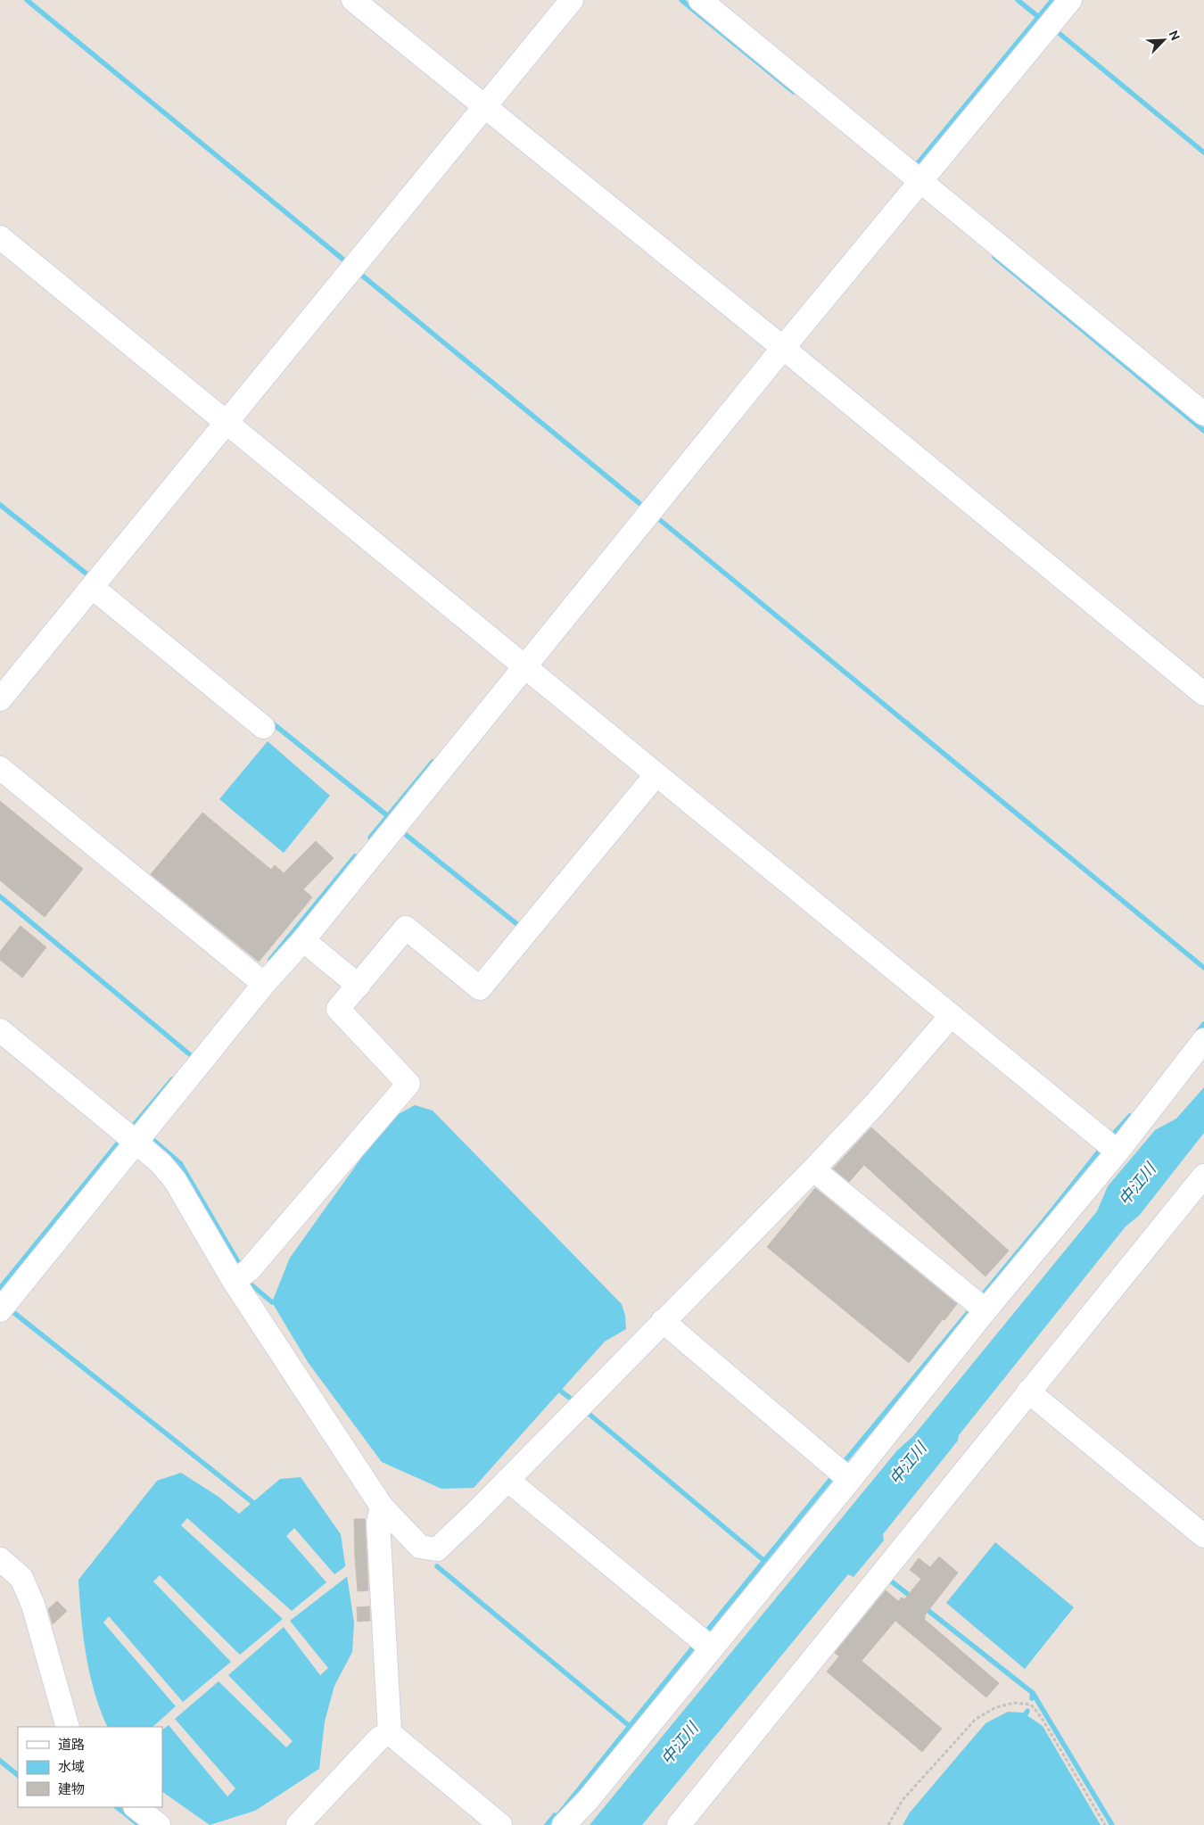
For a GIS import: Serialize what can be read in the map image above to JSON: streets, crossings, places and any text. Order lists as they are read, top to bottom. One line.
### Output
{"water":["中江川"],"legend":["道路","水域","建物"],"north":"top right"}
